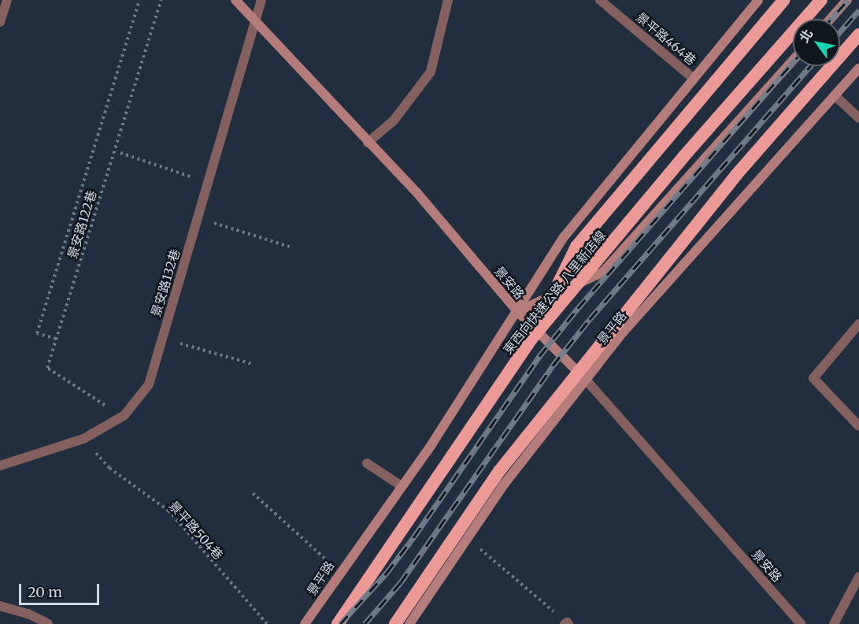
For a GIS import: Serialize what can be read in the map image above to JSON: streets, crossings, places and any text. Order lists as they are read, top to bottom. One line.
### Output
{"streets":{"highway":["東西向快速公路 八里新店線"],"main road":["景安路","景平路"],"street":["景平路464巷","景安路132巷"],"path":["景安路122巷","景平路504巷"]},"crossings":[["景平路464巷","景平路"],["景安路122巷","景安路132巷"],["景安路132巷","景安路"],["景安路132巷","景平路504巷"],["景安路","景平路"]],"scale_bar":"20 m","north":"top left"}
